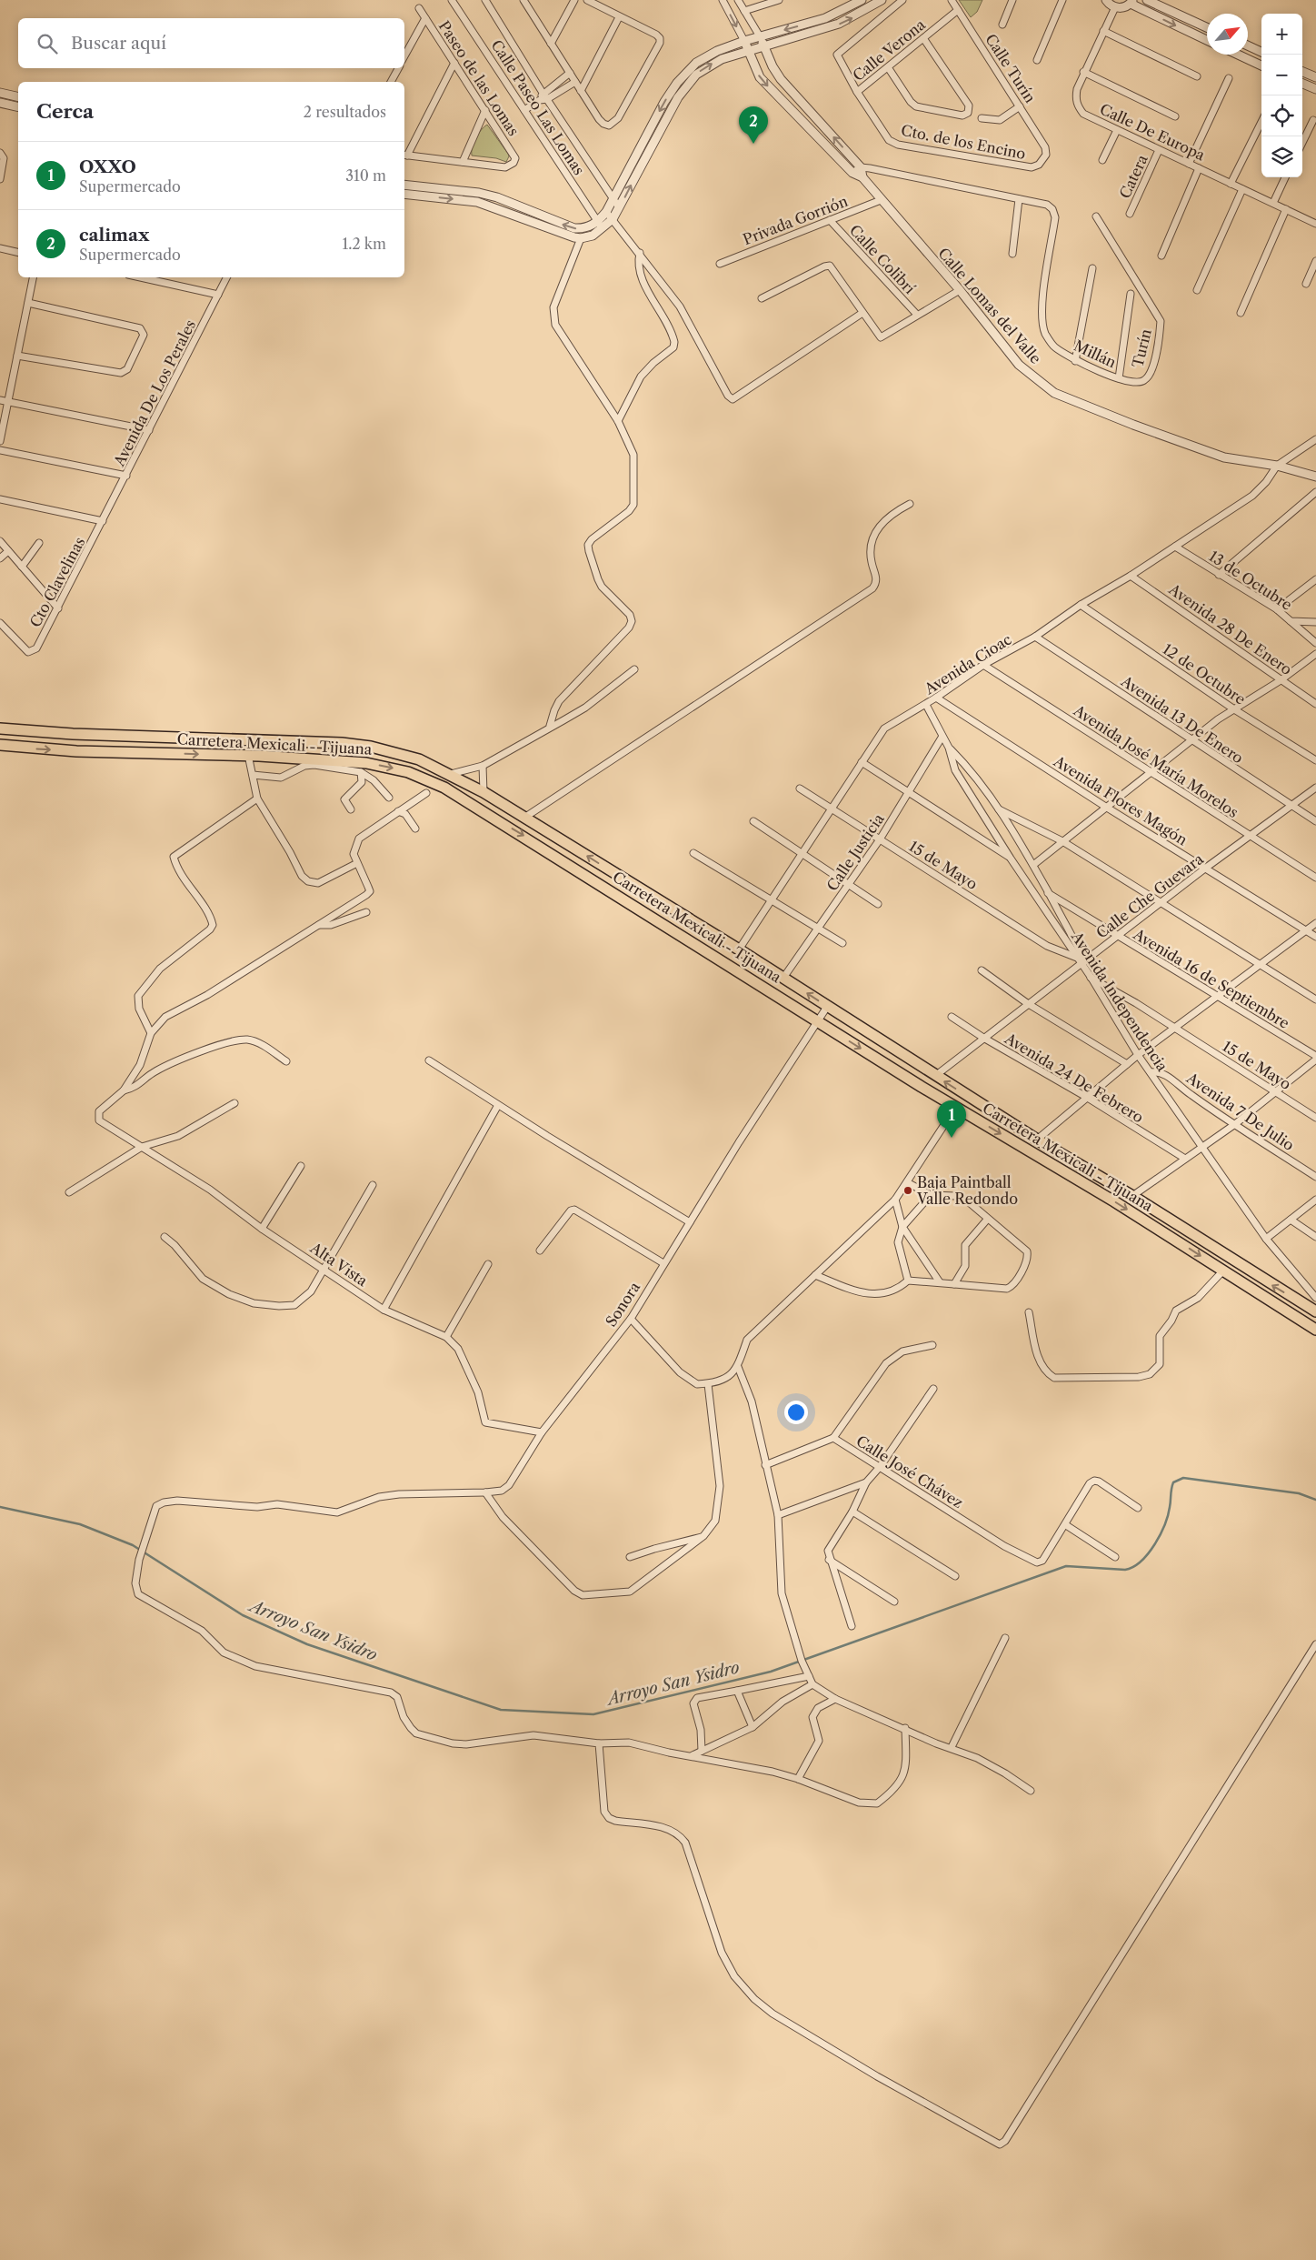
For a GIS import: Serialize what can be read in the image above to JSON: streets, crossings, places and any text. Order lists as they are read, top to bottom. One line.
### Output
{"streets":{"main road":["Carretera Mexicali - Tijuana"],"street":["Calle Verona","Calle Turín","Paseo de las Lomas","Calle Paseo Las Lomas","Calle De Europa","Cto. de los Encino","Catera","Privada Gorrión","Calle Colibrí","Calle Lomas del Valle","Turín","Millán","Avenida De Los Perales","13 de Octubre","Cto Clavelinas","Avenida 28 De Enero","Avenida Cioac","12 de Octubre","Avenida 13 De Enero","Avenida José María Morelos","Avenida Flores Magón","Calle Justicia","15 de Mayo","Calle Che Guevara","Avenida 16 de Septiembre","Avenida Independencia","Avenida 24 De Febrero","Avenida 7 De Julio","Alta Vista","Sonora","Calle José Chávez"]},"crossings":[["Calle Verona","Calle Turín"],["Calle Verona","Cto. de los Encino"],["Calle Turín","Cto. de los Encino"],["Calle De Europa","Catera"],["Privada Gorrión","Calle Colibrí"],["Privada Gorrión","Calle Lomas del Valle"],["Calle Lomas del Valle","Avenida Cioac"],["Turín","Millán"],["Avenida De Los Perales","Cto Clavelinas"],["13 de Octubre","Avenida Cioac"],["Avenida 28 De Enero","Avenida Cioac"],["Avenida Cioac","12 de Octubre"],["Avenida Cioac","Avenida 13 De Enero"],["Avenida Cioac","Carretera Mexicali - Tijuana"],["Avenida Cioac","Avenida José María Morelos"],["Avenida Cioac","Avenida Flores Magón"],["Avenida Cioac","15 de Mayo"],["Avenida Cioac","Avenida Independencia"],["Avenida 13 De Enero","Calle Che Guevara"],["Carretera Mexicali - Tijuana","Calle Justicia"],["Carretera Mexicali - Tijuana","Calle Che Guevara"],["Carretera Mexicali - Tijuana","Sonora"],["Avenida José María Morelos","Calle Che Guevara"],["Avenida Flores Magón","Calle Che Guevara"],["Calle Justicia","15 de Mayo"],["Calle Justicia","Avenida Independencia"],["15 de Mayo","Avenida Independencia"],["Calle Che Guevara","Avenida 16 de Septiembre"],["Calle Che Guevara","Avenida Independencia"],["Calle Che Guevara","Avenida 24 De Febrero"],["Avenida Independencia","Avenida 7 De Julio"],["Alta Vista","Sonora"]],"water":["Arroyo San Ysidro"],"places":["Baja Paintball Valle Redondo"],"north":"top right","page":{"map_buttons":["+","−"],"search":"Buscar aquí","heading":["Cerca","2 resultados"],"pins":["2","1"],"list":[{"mark":"1","name":"OXXO","note":"Supermercado","value":"310 m"},{"mark":"2","name":"calimax","note":"Supermercado","value":"1.2 km"}]}}
